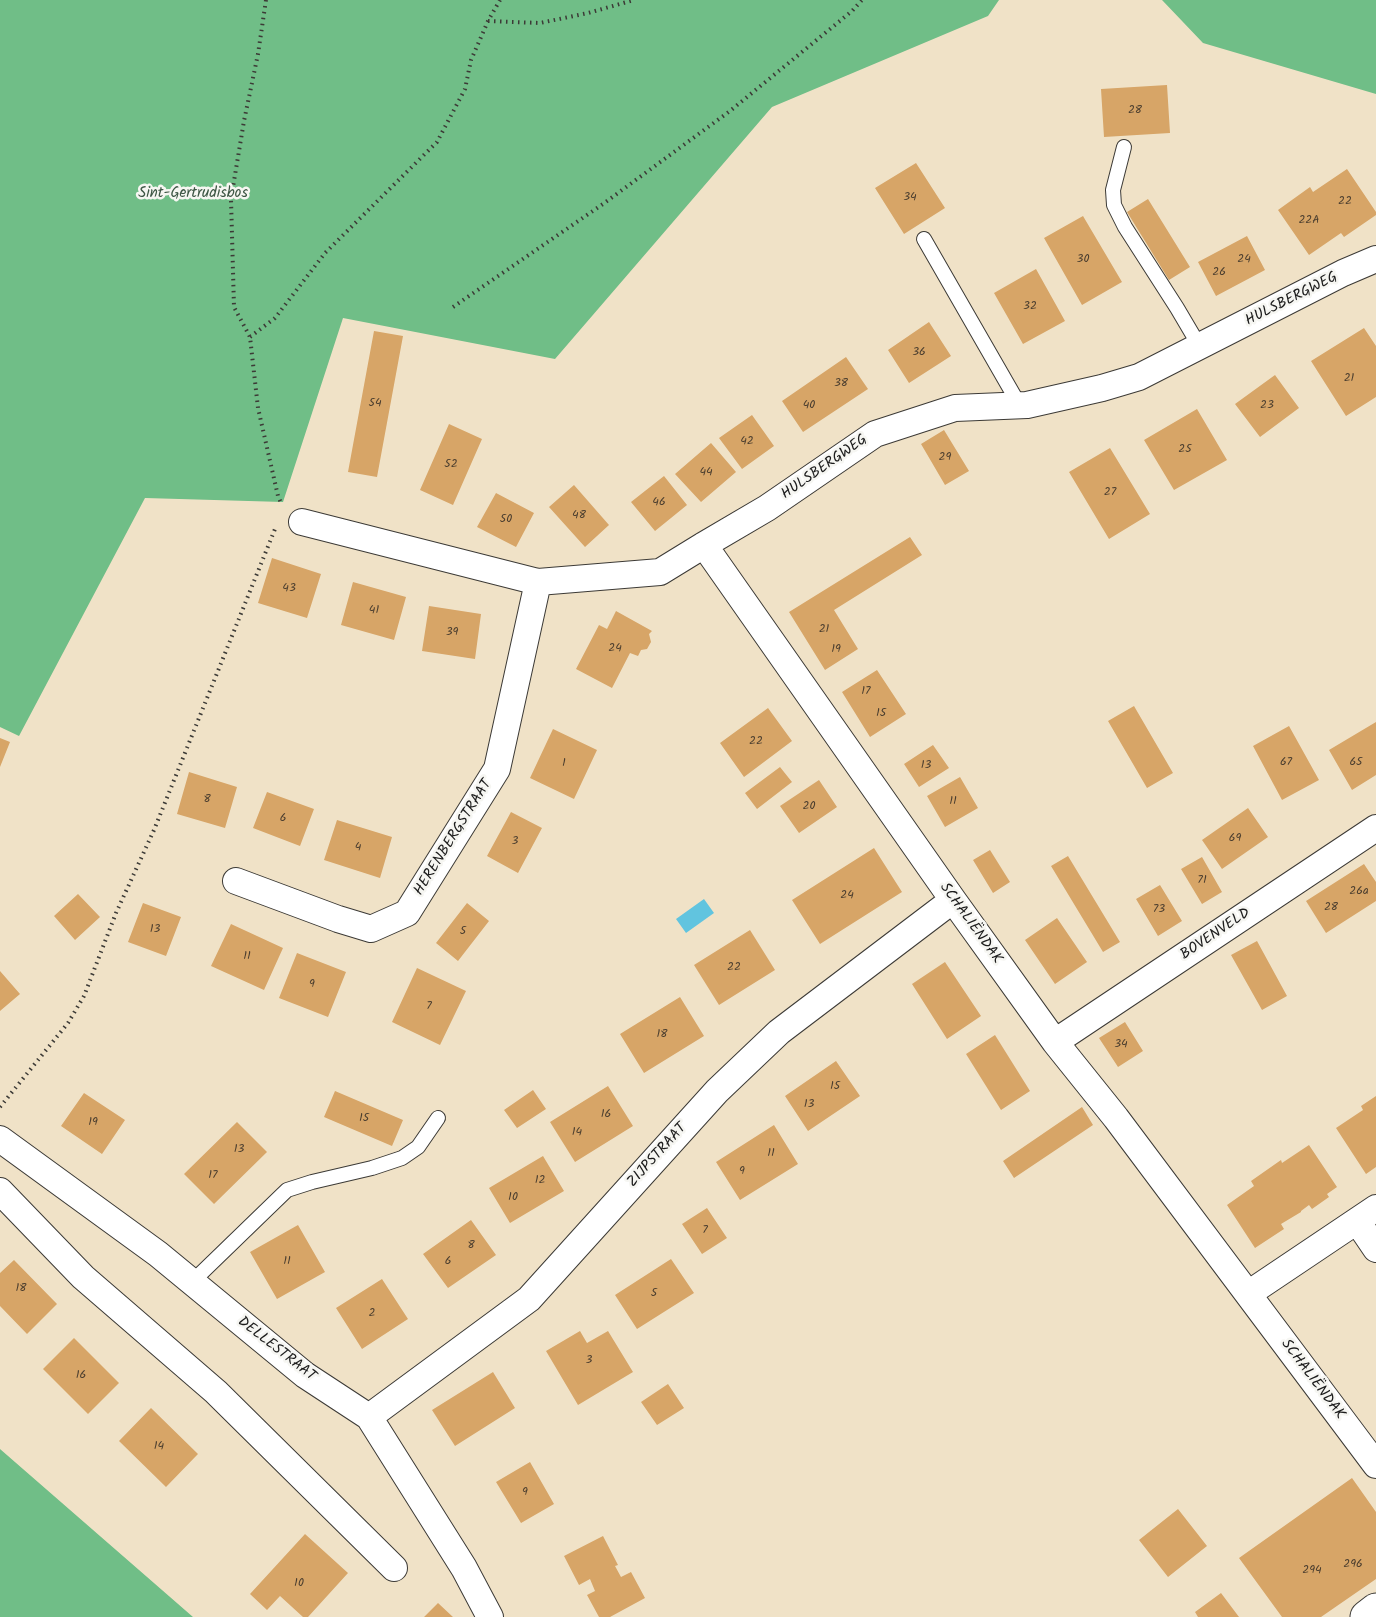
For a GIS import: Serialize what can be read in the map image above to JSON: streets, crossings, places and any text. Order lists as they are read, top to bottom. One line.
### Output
{"streets":{"street":["HULSBERGWEG","HERENBERGSTRAAT","SCHALIËNDAK","BOVENVELD","ZIJPSTRAAT","DELLESTRAAT"]},"crossings":[["HULSBERGWEG","HERENBERGSTRAAT"],["HULSBERGWEG","SCHALIËNDAK"],["SCHALIËNDAK","BOVENVELD"],["SCHALIËNDAK","ZIJPSTRAAT"],["ZIJPSTRAAT","DELLESTRAAT"]],"parks":["Sint-Gertrudisbos"],"house_numbers":["28","34","22","22A","30","24","26","32","36","21","38","54","40","23","42","25","29","52","44","27","46","48","50","43","41","21","39","24","19","17","15","22","67","65","1","13","8","11","20","6","69","3","4","71","26a","24","28","73","13","5","11","22","9","7","18","34","15","13","16","15","19","14","13","11","9","17","12","10","7","8","11","6","18","5","2","3","16","14","9","296","294","10"]}
